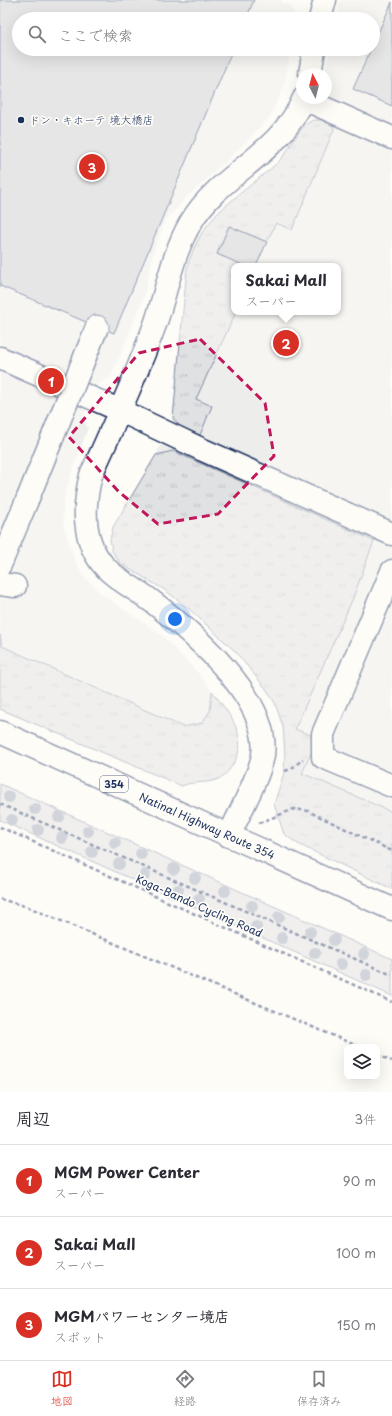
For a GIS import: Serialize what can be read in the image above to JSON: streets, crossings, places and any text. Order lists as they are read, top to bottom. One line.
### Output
{"streets":{"main road":["354","Natinal Highway Route 354"],"path":["Koga-Bando Cycling Road"]},"places":["ドン・キホーテ 境大橋店"],"north":"top","page":{"search":"ここで検索","pins":["3","2","1"],"popup":["Sakai Mall","スーパー"],"heading":["周辺","3件"],"list":[{"mark":"1","name":"MGM Power Center","note":"スーパー","value":"90 m"},{"mark":"2","name":"Sakai Mall","note":"スーパー","value":"100 m"},{"mark":"3","name":"MGMパワーセンター境店","note":"スポット","value":"150 m"}],"nav":["地図","経路","保存済み"]}}
